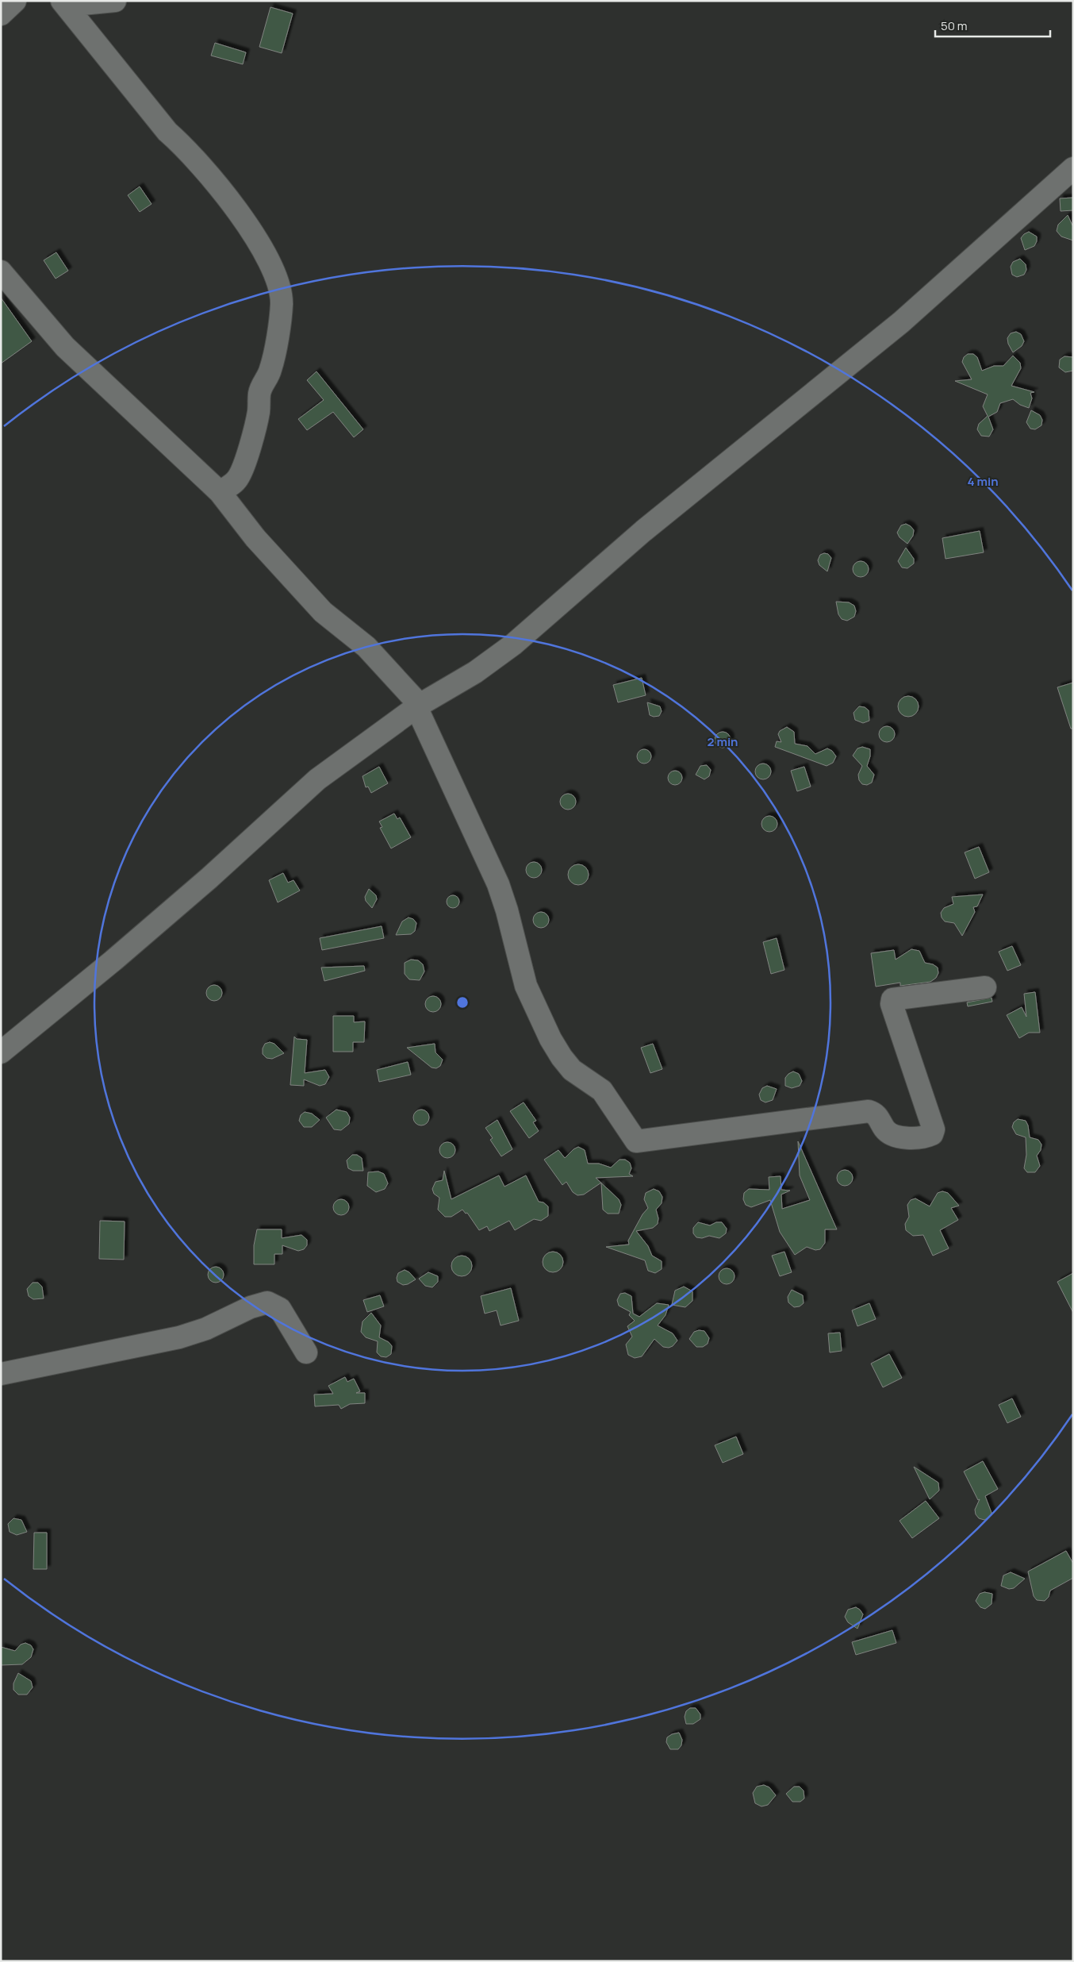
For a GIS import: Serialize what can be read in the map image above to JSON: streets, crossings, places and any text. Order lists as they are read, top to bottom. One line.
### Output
{"scale_bar":"50 m","rings":["4 min","2 min"]}
